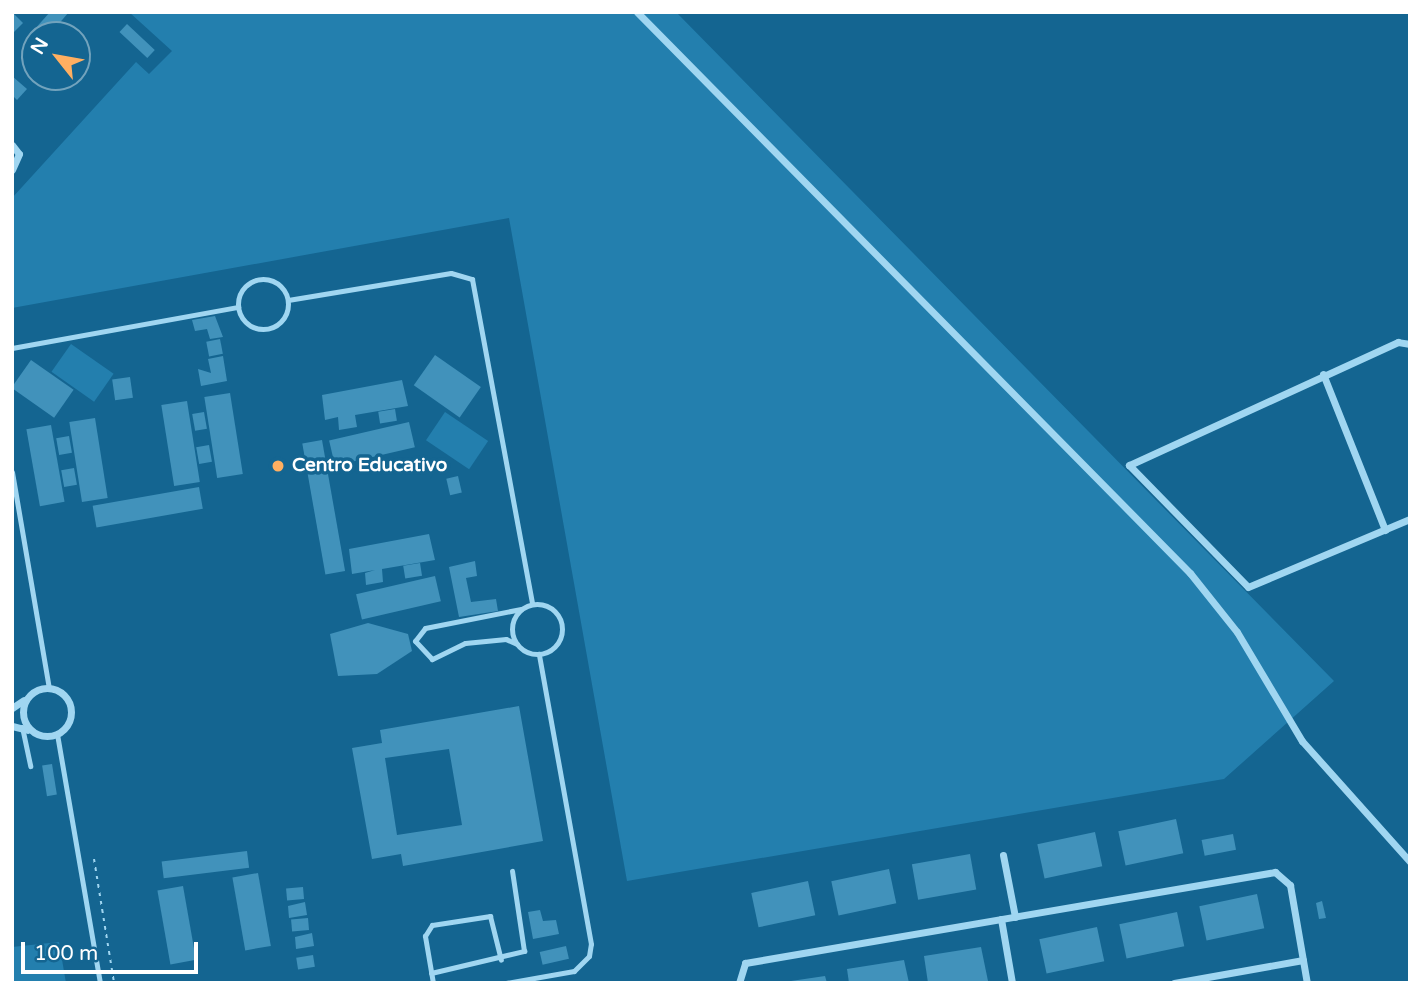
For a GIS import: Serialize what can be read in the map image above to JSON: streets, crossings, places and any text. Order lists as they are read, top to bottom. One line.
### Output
{"places":["Centro Educativo"],"scale_bar":"100 m","north":"top left"}
